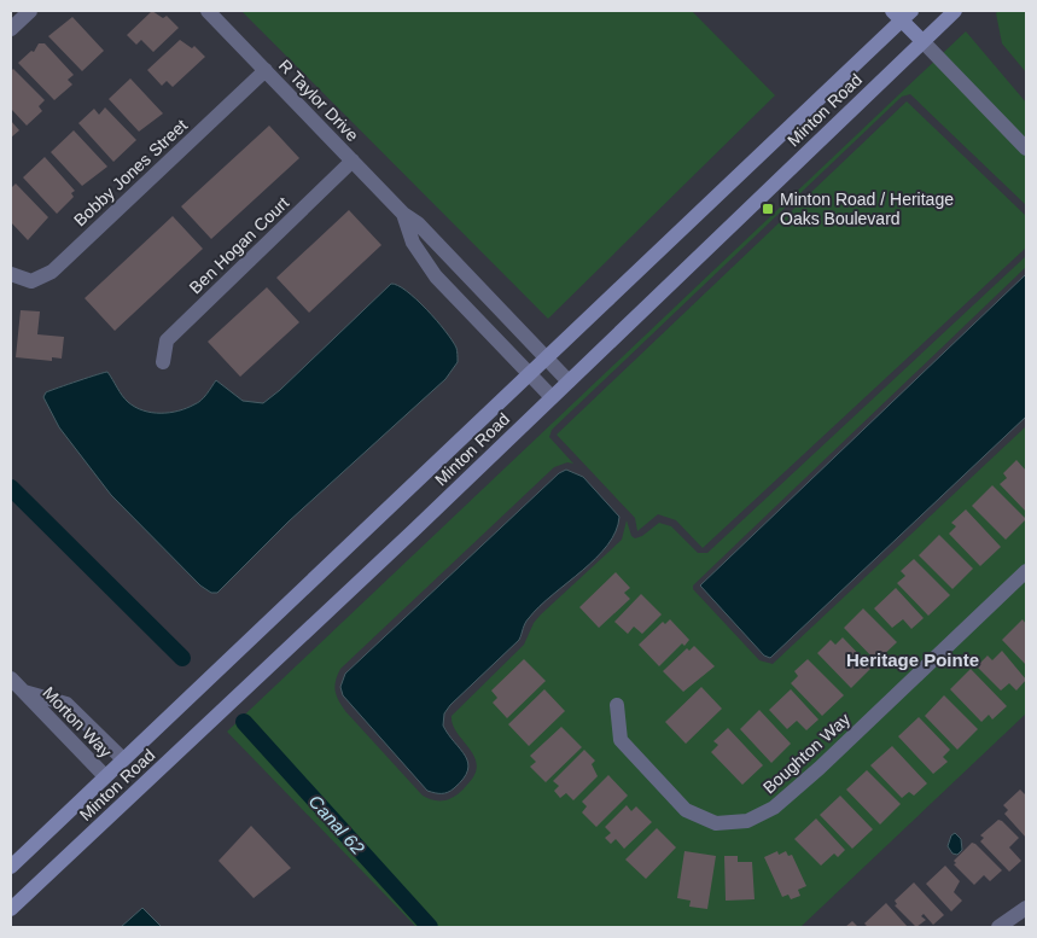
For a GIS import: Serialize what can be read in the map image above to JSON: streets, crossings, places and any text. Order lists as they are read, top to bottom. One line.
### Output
{"streets":{"main road":["Minton Road"],"street":["R Taylor Drive","Bobby Jones Street","Ben Hogan Court","Morton Way","Boughton Way"]},"crossings":[["R Taylor Drive","Minton Road"],["R Taylor Drive","Bobby Jones Street"],["R Taylor Drive","Ben Hogan Court"],["Minton Road","Morton Way"]],"districts":["Heritage Pointe"],"water":["Canal 62"],"places":{"transit":["Minton Road / Heritage Oaks Boulevard"]}}
